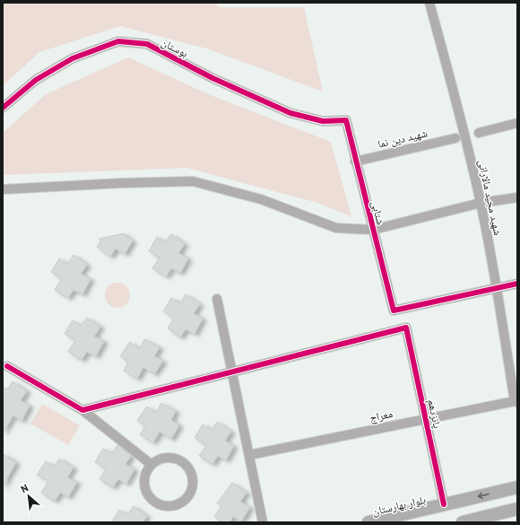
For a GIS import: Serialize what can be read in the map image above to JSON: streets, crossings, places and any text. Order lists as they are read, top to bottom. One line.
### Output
{"streets":{"main road":["بلوار بهارستان"],"street":["بوستان","شهید دین نما","شهید مجید مالارانی","شتابی","پانزدهم","معراج"]},"crossings":[["بوستان","شتابی"],["شهید دین نما","شتابی"],["شهید مجید مالارانی","شتابی"],["شهید مجید مالارانی","معراج"],["پانزدهم","معراج"],["پانزدهم","بلوار بهارستان"]],"north":"top left"}
